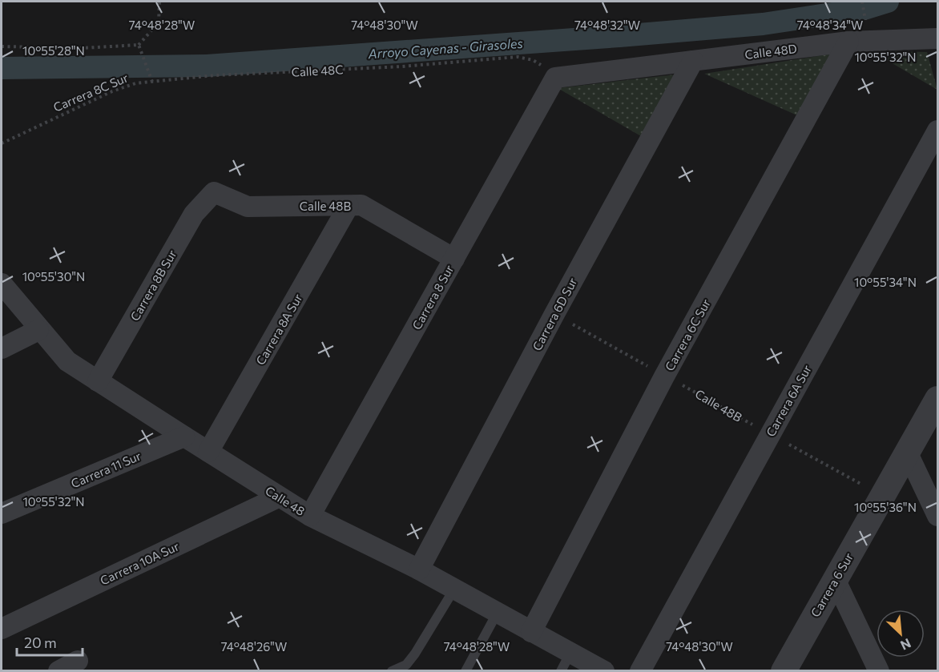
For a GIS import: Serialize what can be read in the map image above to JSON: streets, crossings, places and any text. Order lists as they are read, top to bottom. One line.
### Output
{"streets":{"street":["Calle 48D","Calle 48B","Carrera 8B Sur","Carrera 8 Sur","Carrera 6D Sur","Carrera 8A Sur","Carrera 6C Sur","Carrera 6A Sur","Carrera 11 Sur","Calle 48","Carrera 10A Sur","Carrera 6 Sur"],"path":["Calle 48C","Carrera 8C Sur"]},"crossings":[["Calle 48D","Carrera 6D Sur"],["Calle 48D","Carrera 6C Sur"],["Calle 48C","Carrera 8C Sur"],["Calle 48C","Carrera 8 Sur"],["Calle 48B","Carrera 8B Sur"],["Calle 48B","Carrera 8 Sur"],["Calle 48B","Carrera 6D Sur"],["Calle 48B","Carrera 8A Sur"],["Calle 48B","Carrera 6C Sur"],["Calle 48B","Carrera 6A Sur"],["Calle 48B","Carrera 6 Sur"],["Carrera 8B Sur","Calle 48"],["Carrera 8 Sur","Calle 48"],["Carrera 6D Sur","Calle 48"],["Carrera 8A Sur","Calle 48"],["Carrera 6C Sur","Calle 48"],["Carrera 11 Sur","Calle 48"],["Calle 48","Carrera 10A Sur"]],"water":["Arroyo Cayenas - Girasoles"],"scale_bar":"20 m","north":"bottom right","coordinates":["74°48'28\"W","74°48'30\"W","74°48'32\"W","74°48'34\"W","10°55'28\"N","10°55'32\"N","10°55'30\"N","10°55'34\"N","10°55'36\"N","74°48'26\"W"]}
